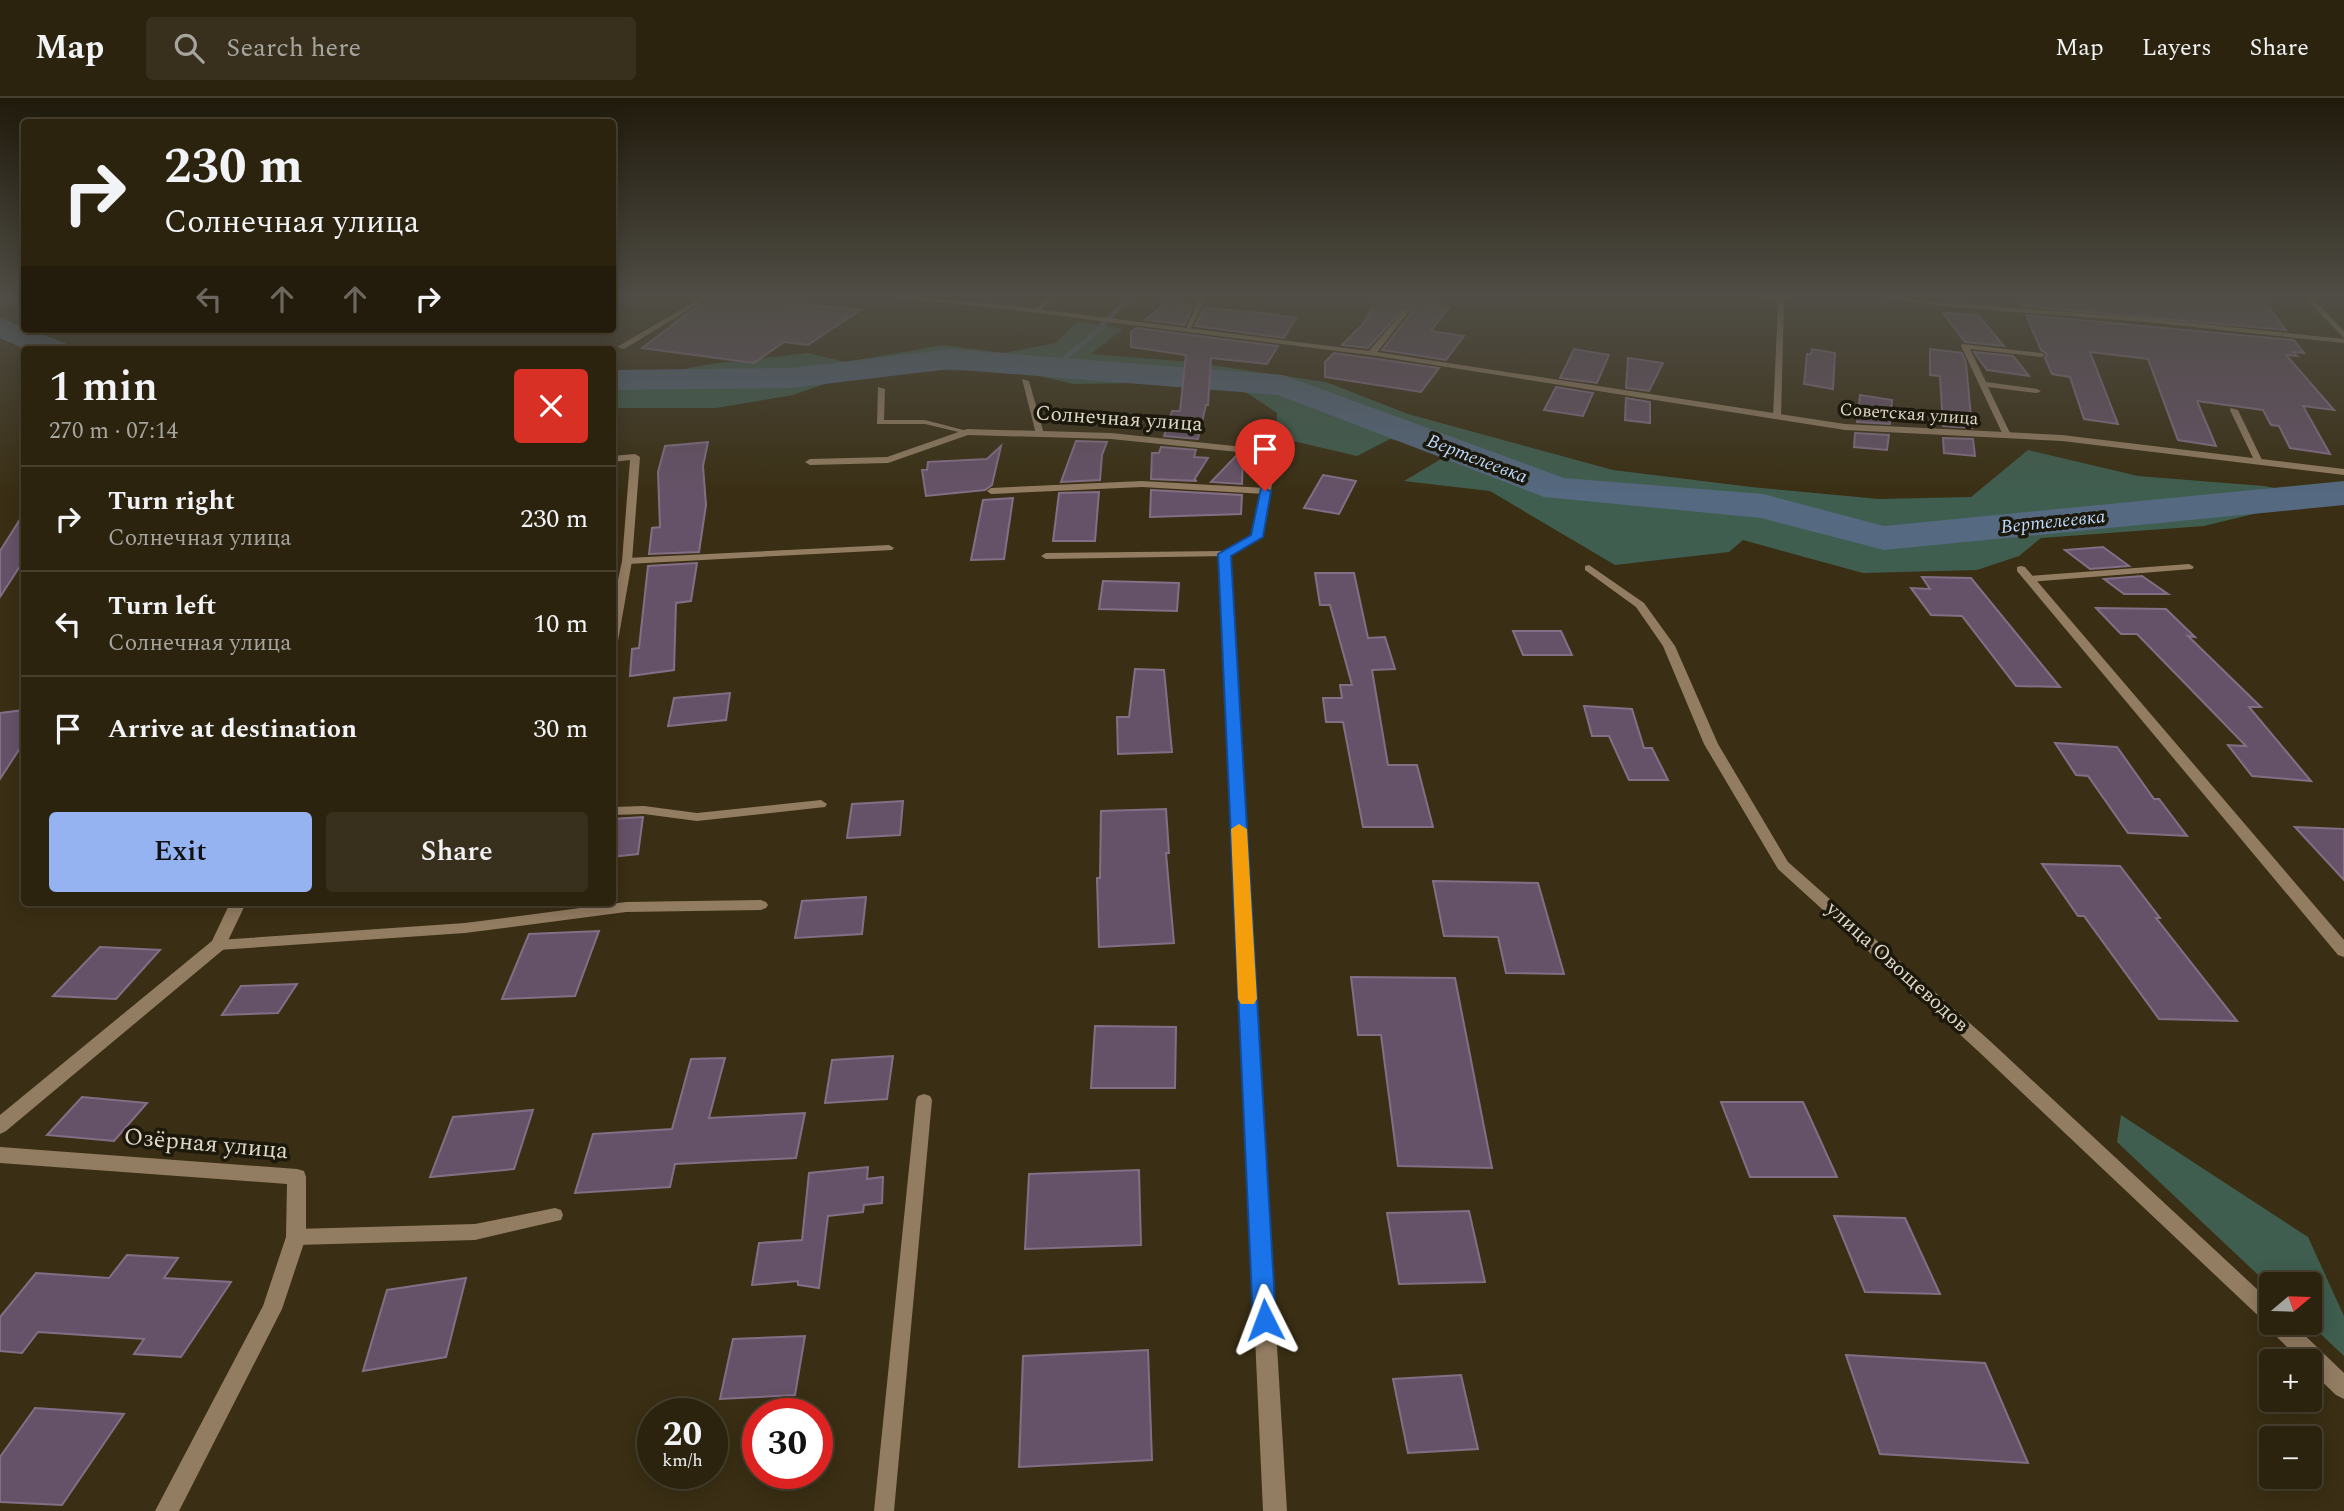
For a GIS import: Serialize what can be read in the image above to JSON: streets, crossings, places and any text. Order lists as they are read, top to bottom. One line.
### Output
{"streets":{"street":["Советская улица","Солнечная улица","улица Овощеводов","Озёрная улица"]},"water":["Вертелеевка"],"north":"right","page":{"header":"Map","search":"Search here","nav":["Map","Layers","Share"],"turn":["230 m","Солнечная улица"],"heading":["1 min","270 m · 07:14"],"list":[{"name":"Turn right","note":"Солнечная улица","value":"230 m"},{"name":"Turn left","note":"Солнечная улица","value":"10 m"},{"name":"Arrive at destination","value":"30 m"}],"buttons":["Exit","Share"],"map_buttons":["+","−"],"speed":"20 km/h","limit":"30"}}
